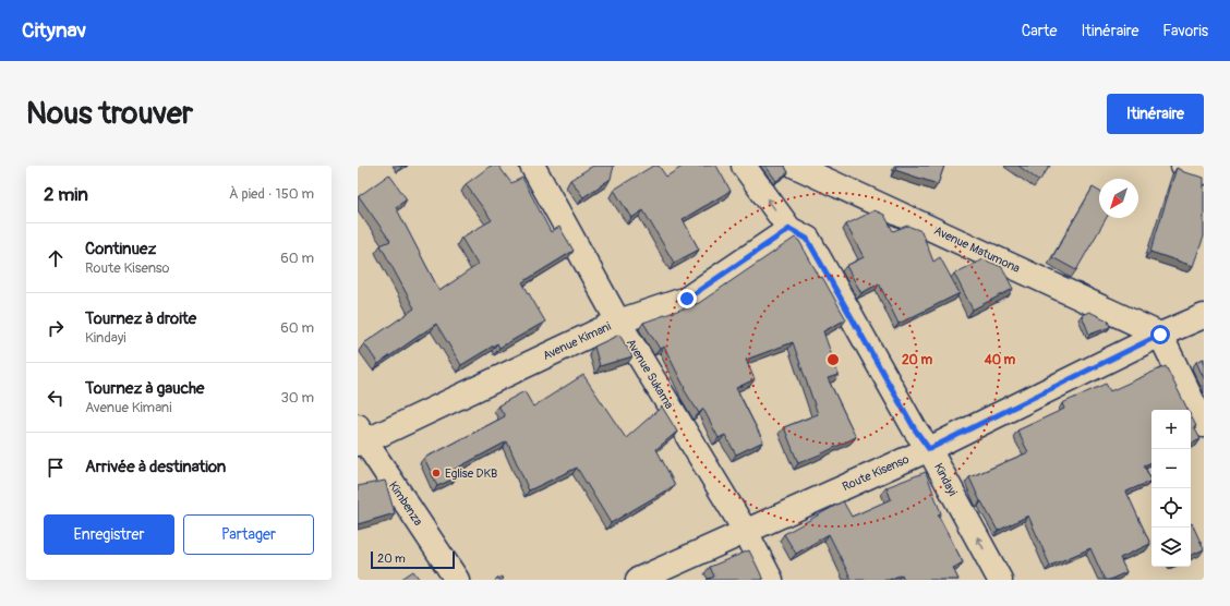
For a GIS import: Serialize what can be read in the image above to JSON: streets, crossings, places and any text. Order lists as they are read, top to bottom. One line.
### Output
{"streets":{"street":["Avenue Matumona","Avenue Kimani","Avenue Sukama","Route Kisenso","Kindayi","Kimbenza"]},"crossings":[["Avenue Matumona","Route Kisenso"],["Avenue Kimani","Avenue Sukama"],["Avenue Kimani","Kindayi"],["Avenue Kimani","Kimbenza"],["Avenue Sukama","Route Kisenso"],["Route Kisenso","Kindayi"]],"one_way":["Kindayi"],"places":["Eglise DKB"],"scale_bar":"20 m","north":"bottom left","page":{"header":"Citynav","nav":["Carte","Itinéraire","Favoris"],"buttons":["Itinéraire",["Enregistrer","Partager"]],"title":"Nous trouver","heading":["2 min","À pied · 150 m"],"list":[["Continuez","Route Kisenso","60 m"],["Tournez à droite","Kindayi","60 m"],["Tournez à gauche","Avenue Kimani","30 m"],"Arrivée à destination"],"map_buttons":["+","−"],"scale":"20 m"},"rings":["20 m","40 m"]}
